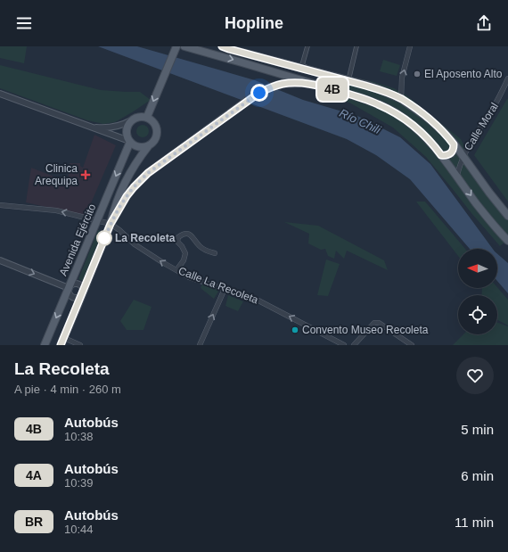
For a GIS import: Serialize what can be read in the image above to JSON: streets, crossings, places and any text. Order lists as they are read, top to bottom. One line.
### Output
{"streets":{"main road":["Avenida Ejército"],"street":["Calle Moral","Calle La Recoleta"]},"crossings":[["Avenida Ejército","Calle La Recoleta"]],"one_way":["Calle La Recoleta"],"water":["Río Chili"],"places":{"other":["El Aposento Alto","La Recoleta","Convento Museo Recoleta"],"health":["Clinica Arequipa"]},"lines":["bus line 4B"],"north":"left","page":{"header":"Hopline","on_map":"4B","heading":["La Recoleta","A pie · 4 min · 260 m"],"list":[{"mark":"4B","name":"Autobús","note":"10:38","value":"5 min"},{"mark":"4A","name":"Autobús","note":"10:39","value":"6 min"},{"mark":"BR","name":"Autobús","note":"10:44","value":"11 min"}]}}
